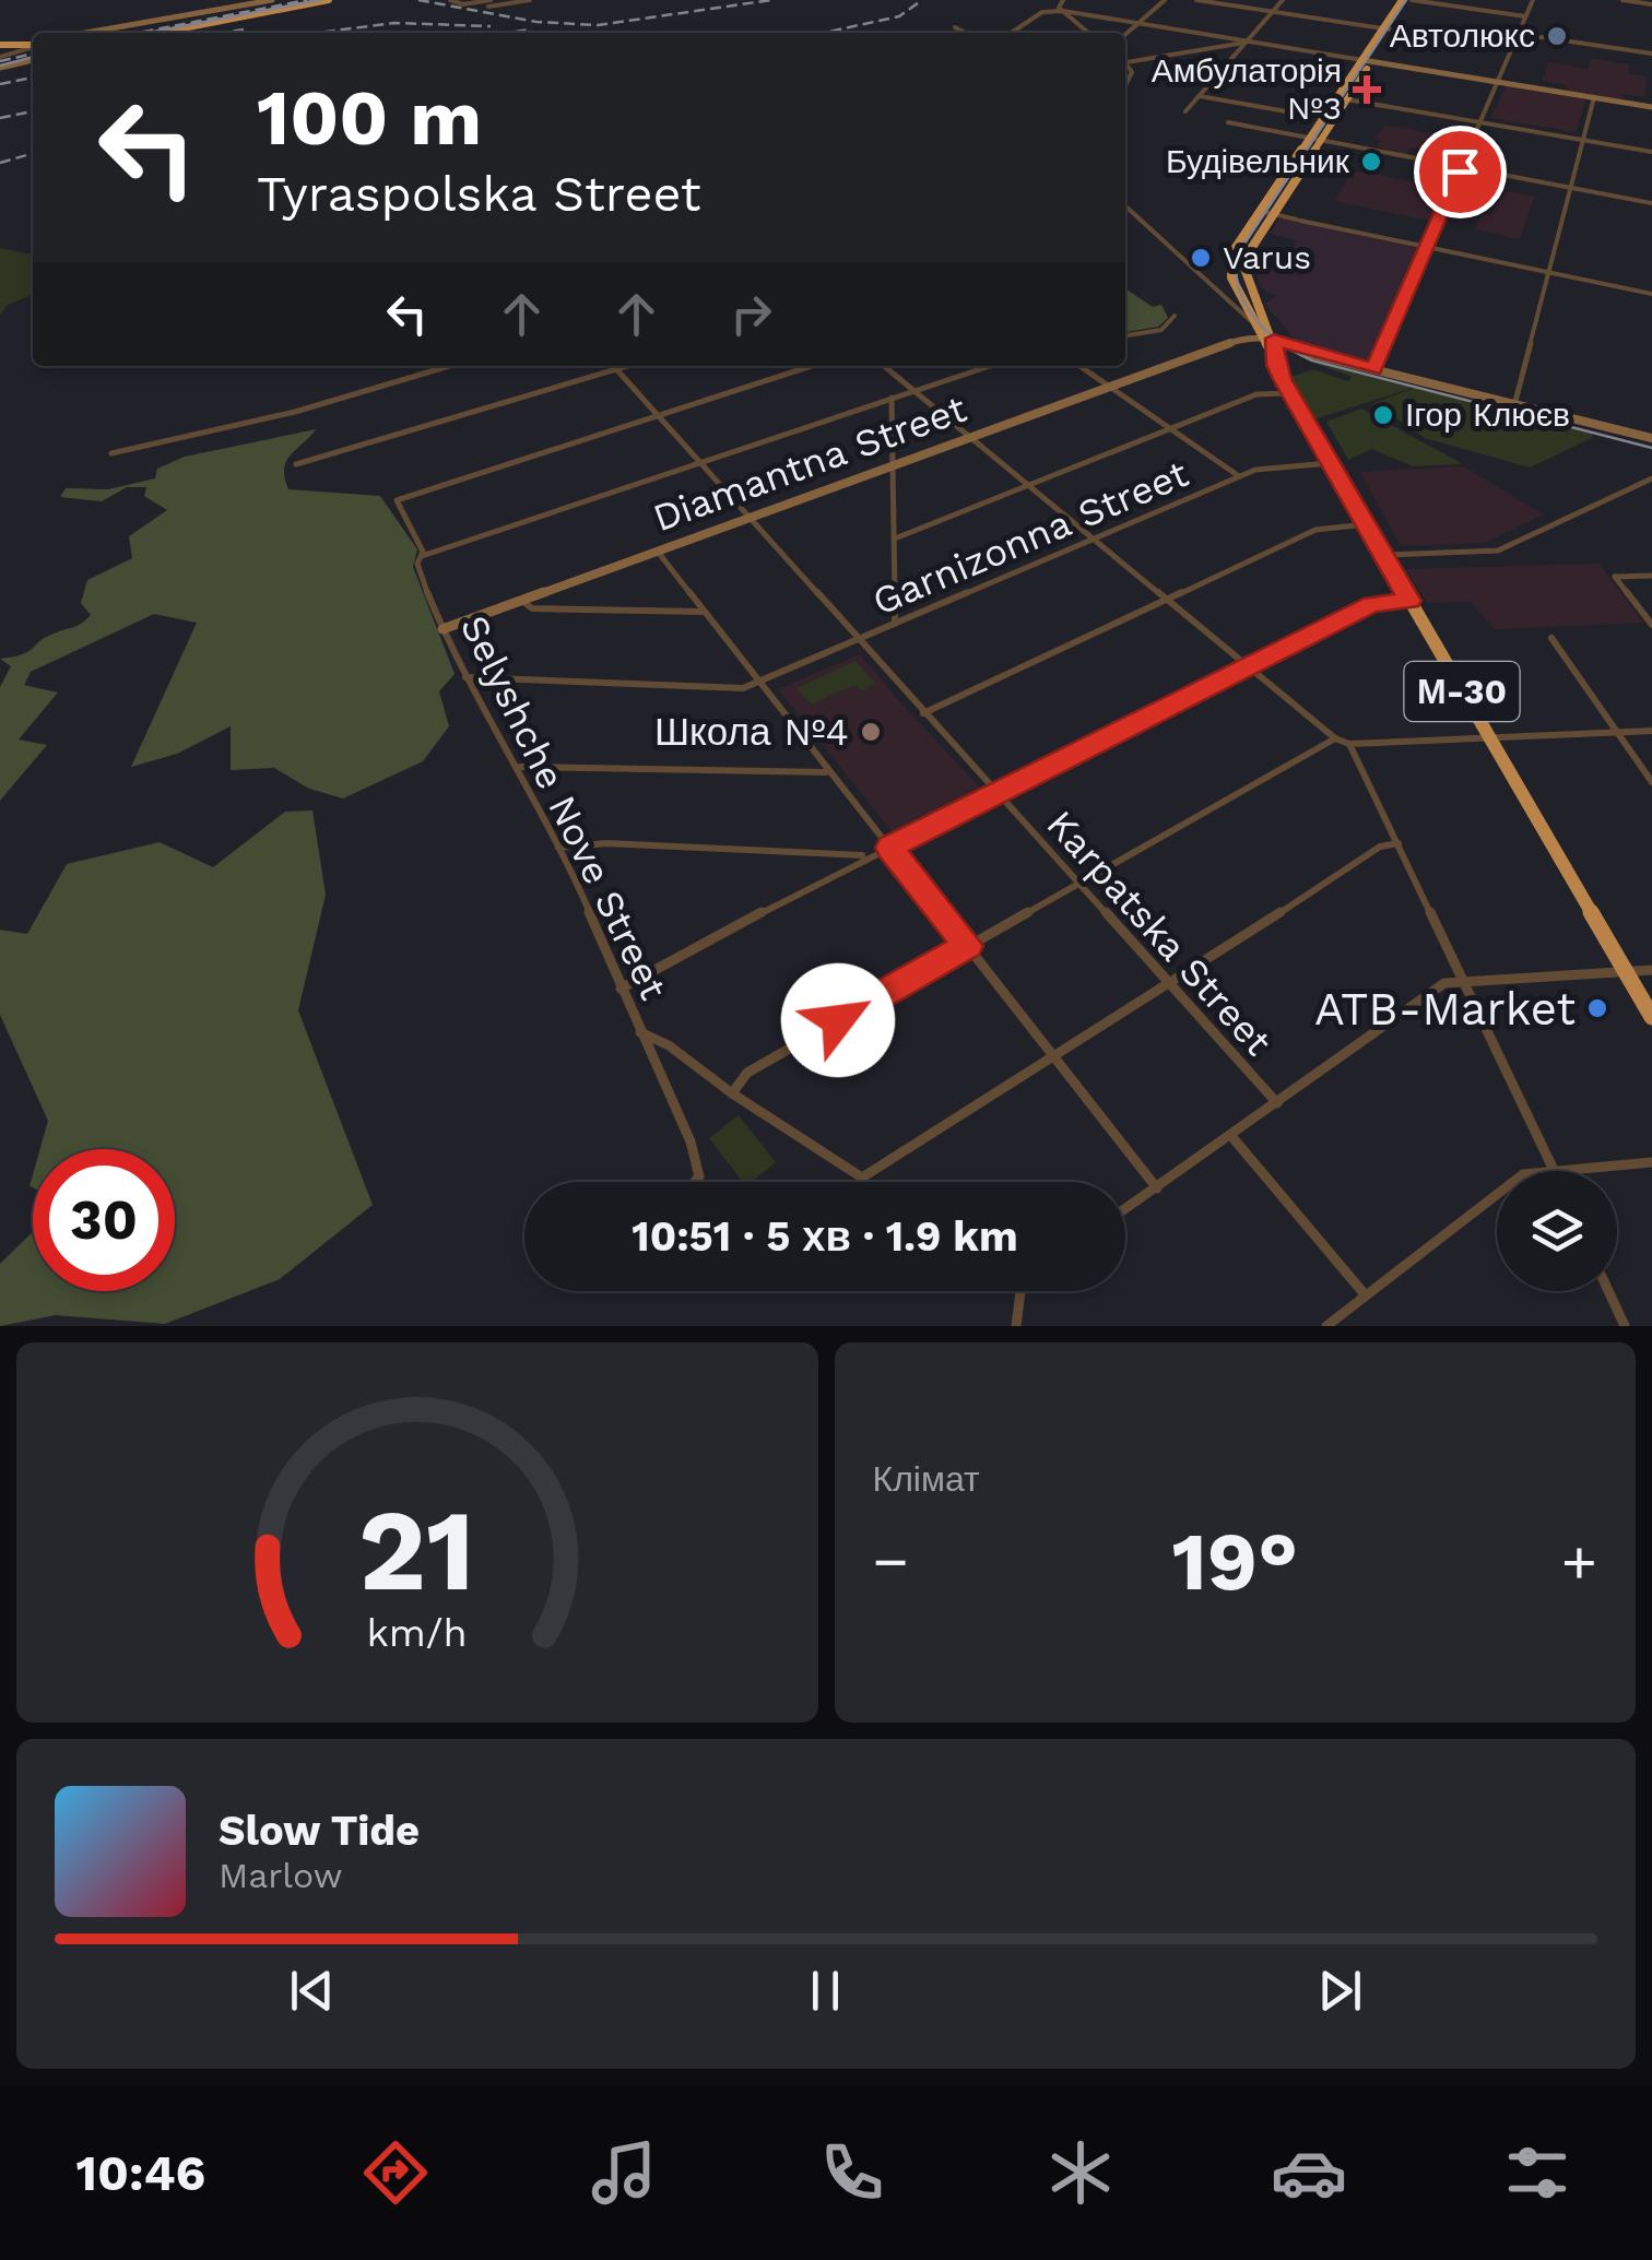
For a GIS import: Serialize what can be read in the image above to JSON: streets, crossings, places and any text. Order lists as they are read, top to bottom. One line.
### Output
{"streets":{"highway":["М-30"],"street":["Diamantna Street","Garnizonna Street","Selyshche Nove Street","Karpatska Street"]},"crossings":[["Diamantna Street","М-30"],["Diamantna Street","Selyshche Nove Street"],["Diamantna Street","Karpatska Street"],["Garnizonna Street","М-30"],["Garnizonna Street","Selyshche Nove Street"],["Garnizonna Street","Karpatska Street"],["Selyshche Nove Street","Karpatska Street"]],"places":{"other":["Автолюкс","Будівельник","Varus","Ігор Клюєв","Школа №4","ATB-Market"],"health":["Амбулаторія №3"]},"page":{"turn":["100 m","Tyraspolska Street"],"limit":"30","trip":"10:51 · 5 хв · 1.9 km","tile":"Клімат","heat":["−","19°","+"],"song":["Slow Tide","Marlow"],"tabs":"10:46","gauge":["21","km/h"]}}
